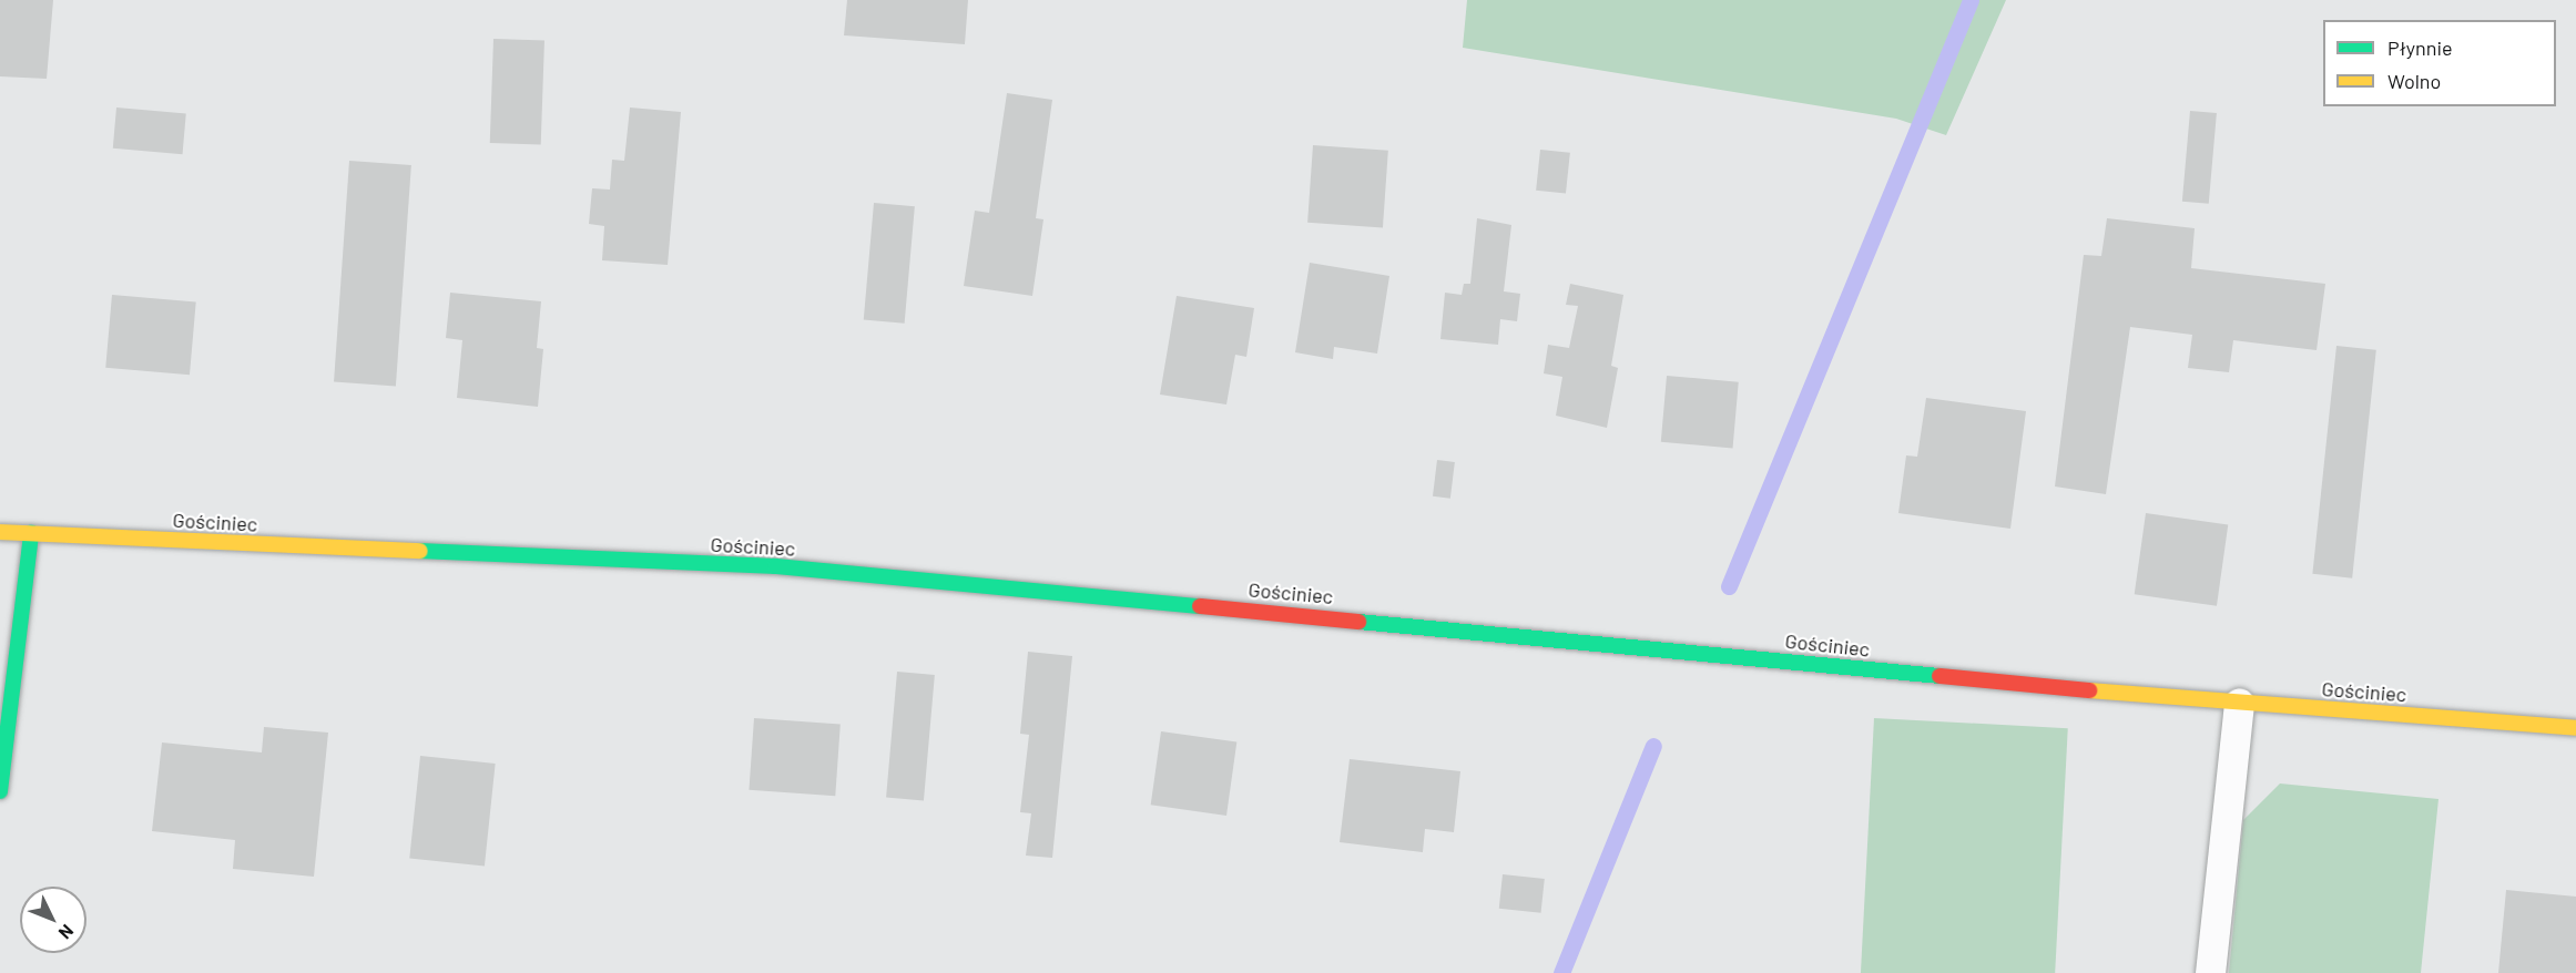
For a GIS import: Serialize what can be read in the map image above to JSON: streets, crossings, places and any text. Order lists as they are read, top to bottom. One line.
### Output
{"streets":{"street":["Gościniec"]},"legend":["Płynnie","Wolno"],"north":"bottom right"}
